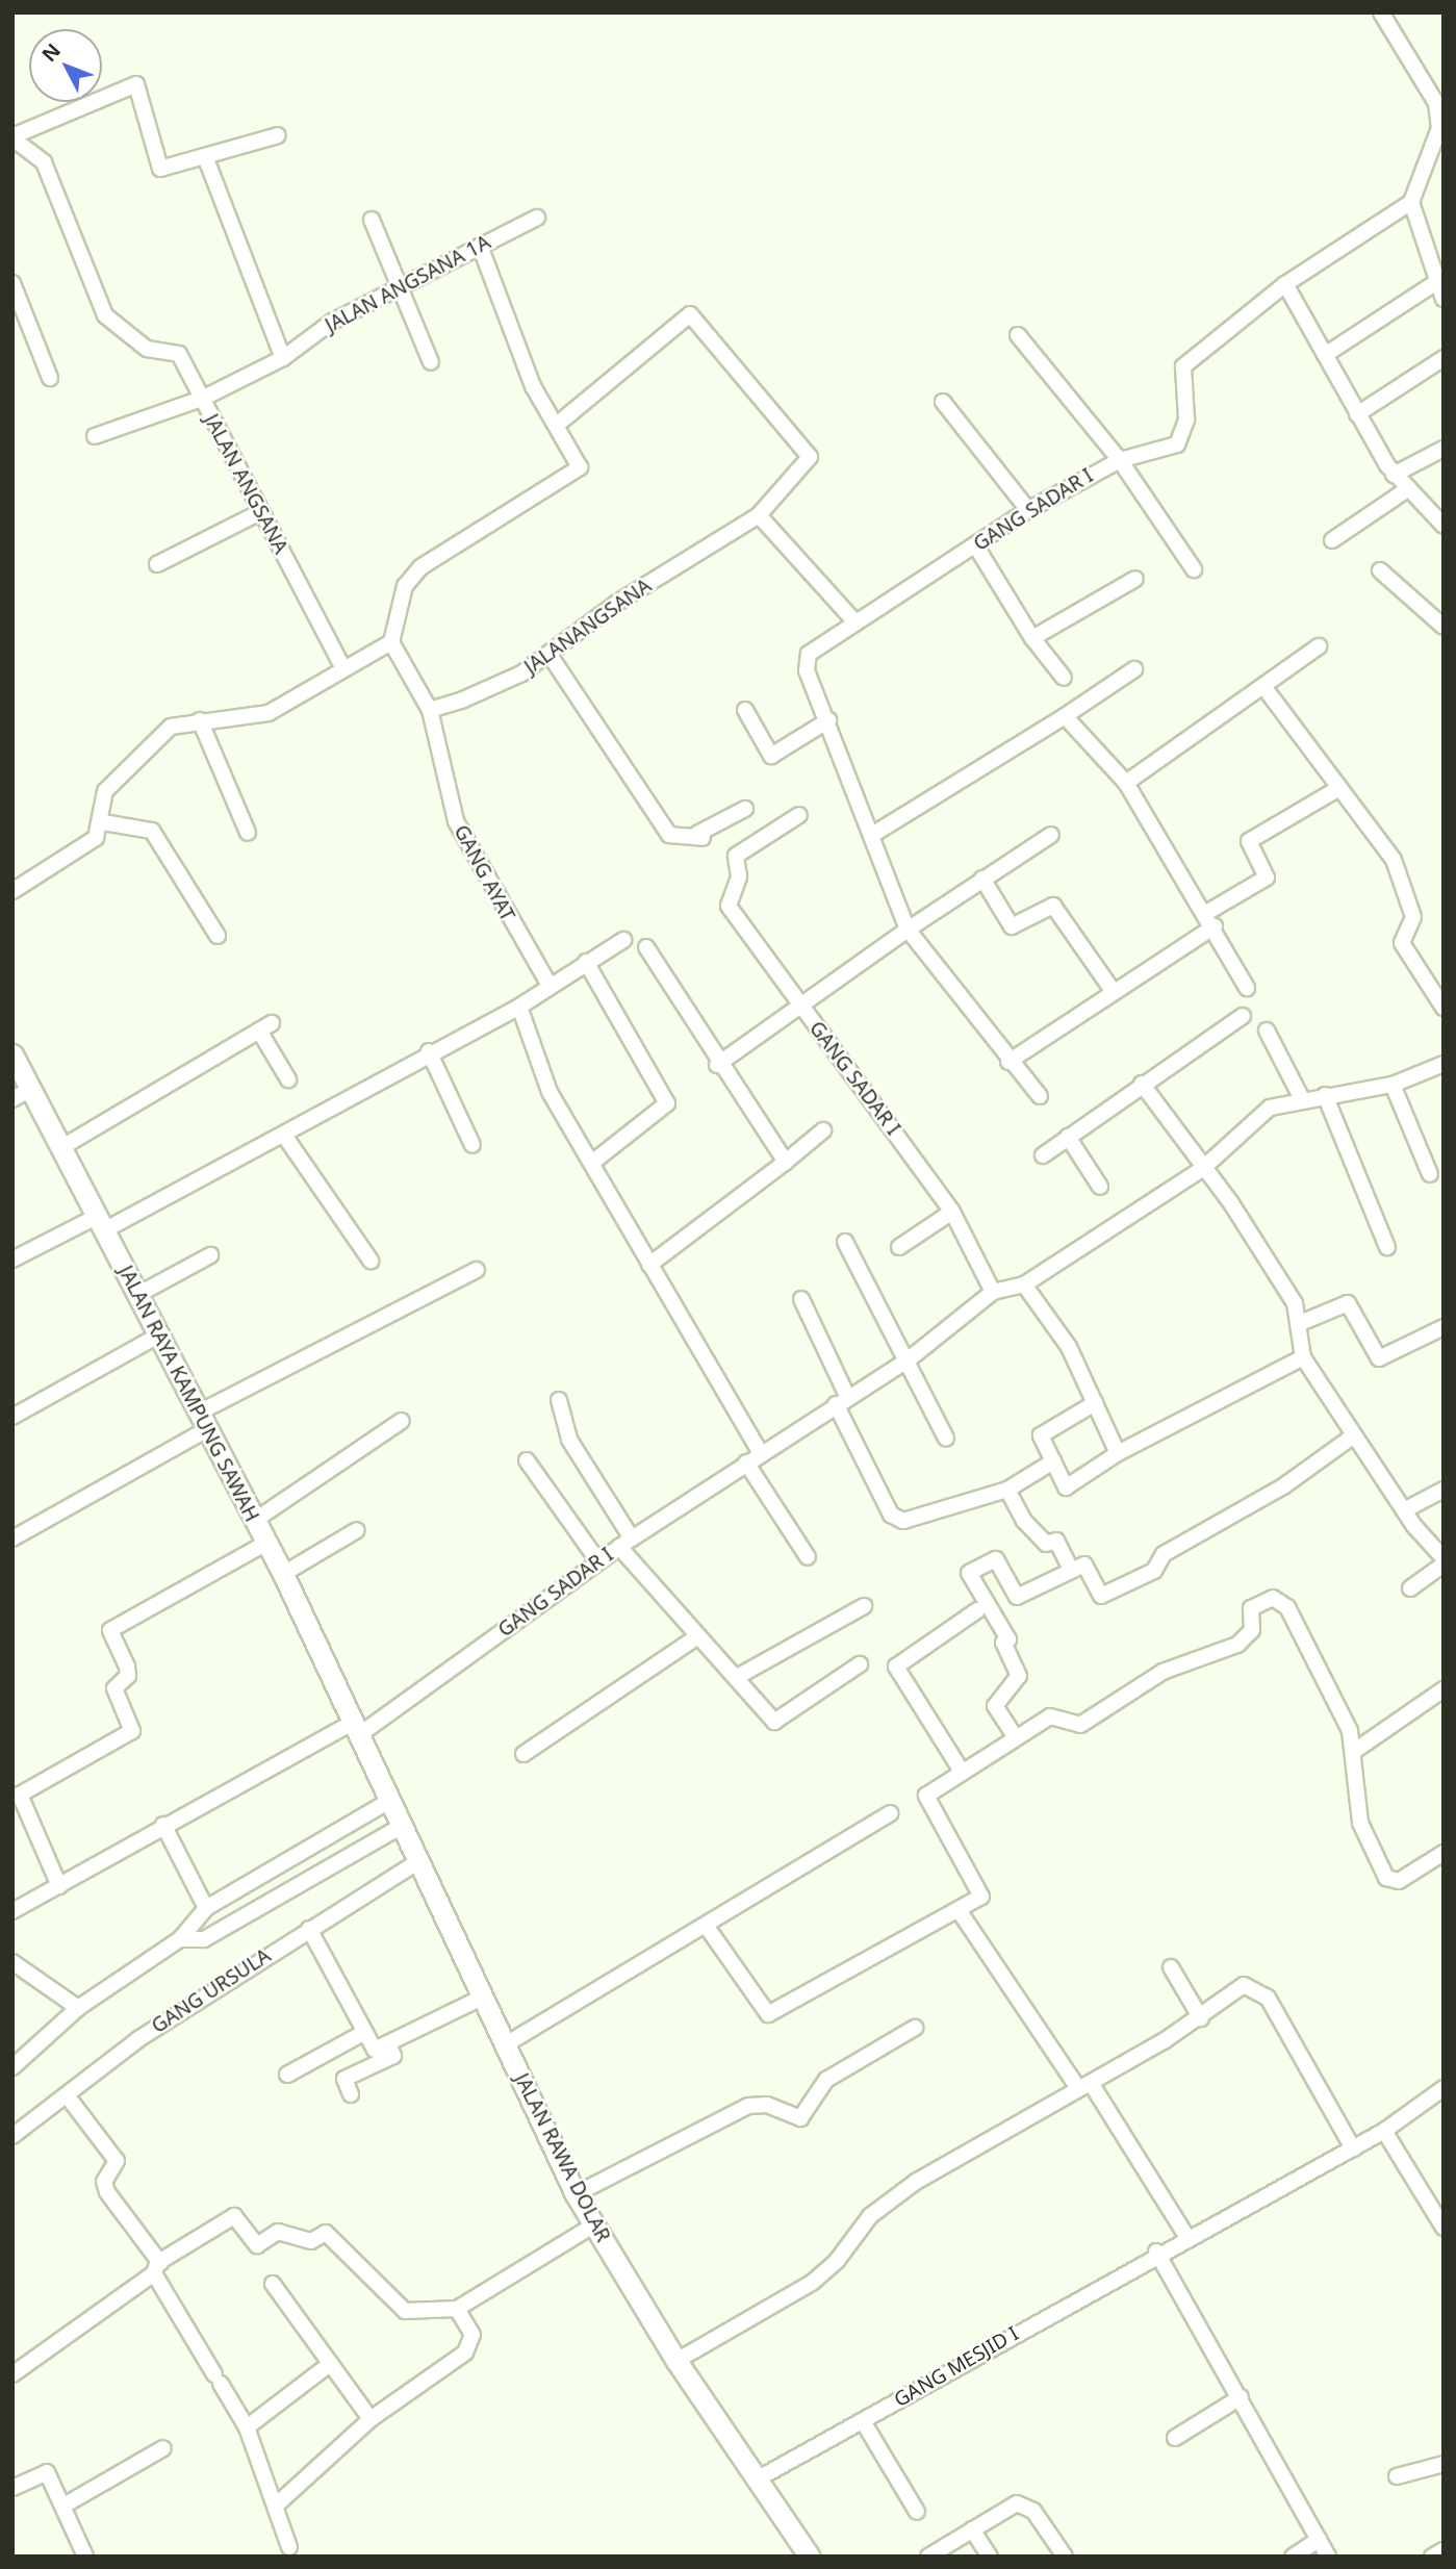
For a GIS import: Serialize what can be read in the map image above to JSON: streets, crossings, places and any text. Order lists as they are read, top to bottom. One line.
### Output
{"streets":{"street":["JALAN ANGSANA 1A","JALAN ANGSANA","GANG SADAR I","JALANANGSANA","GANG AYAT","JALAN RAYA KAMPUNG SAWAH","GANG URSULA","JALAN RAWA DOLAR","GANG MESJID I"]},"crossings":[["JALAN ANGSANA 1A","JALAN ANGSANA"],["GANG SADAR I","JALAN RAYA KAMPUNG SAWAH"],["GANG SADAR I","JALAN RAWA DOLAR"],["JALANANGSANA","GANG AYAT"],["JALAN RAYA KAMPUNG SAWAH","JALAN RAWA DOLAR"],["GANG URSULA","JALAN RAWA DOLAR"],["JALAN RAWA DOLAR","GANG MESJID I"]],"north":"top left"}
